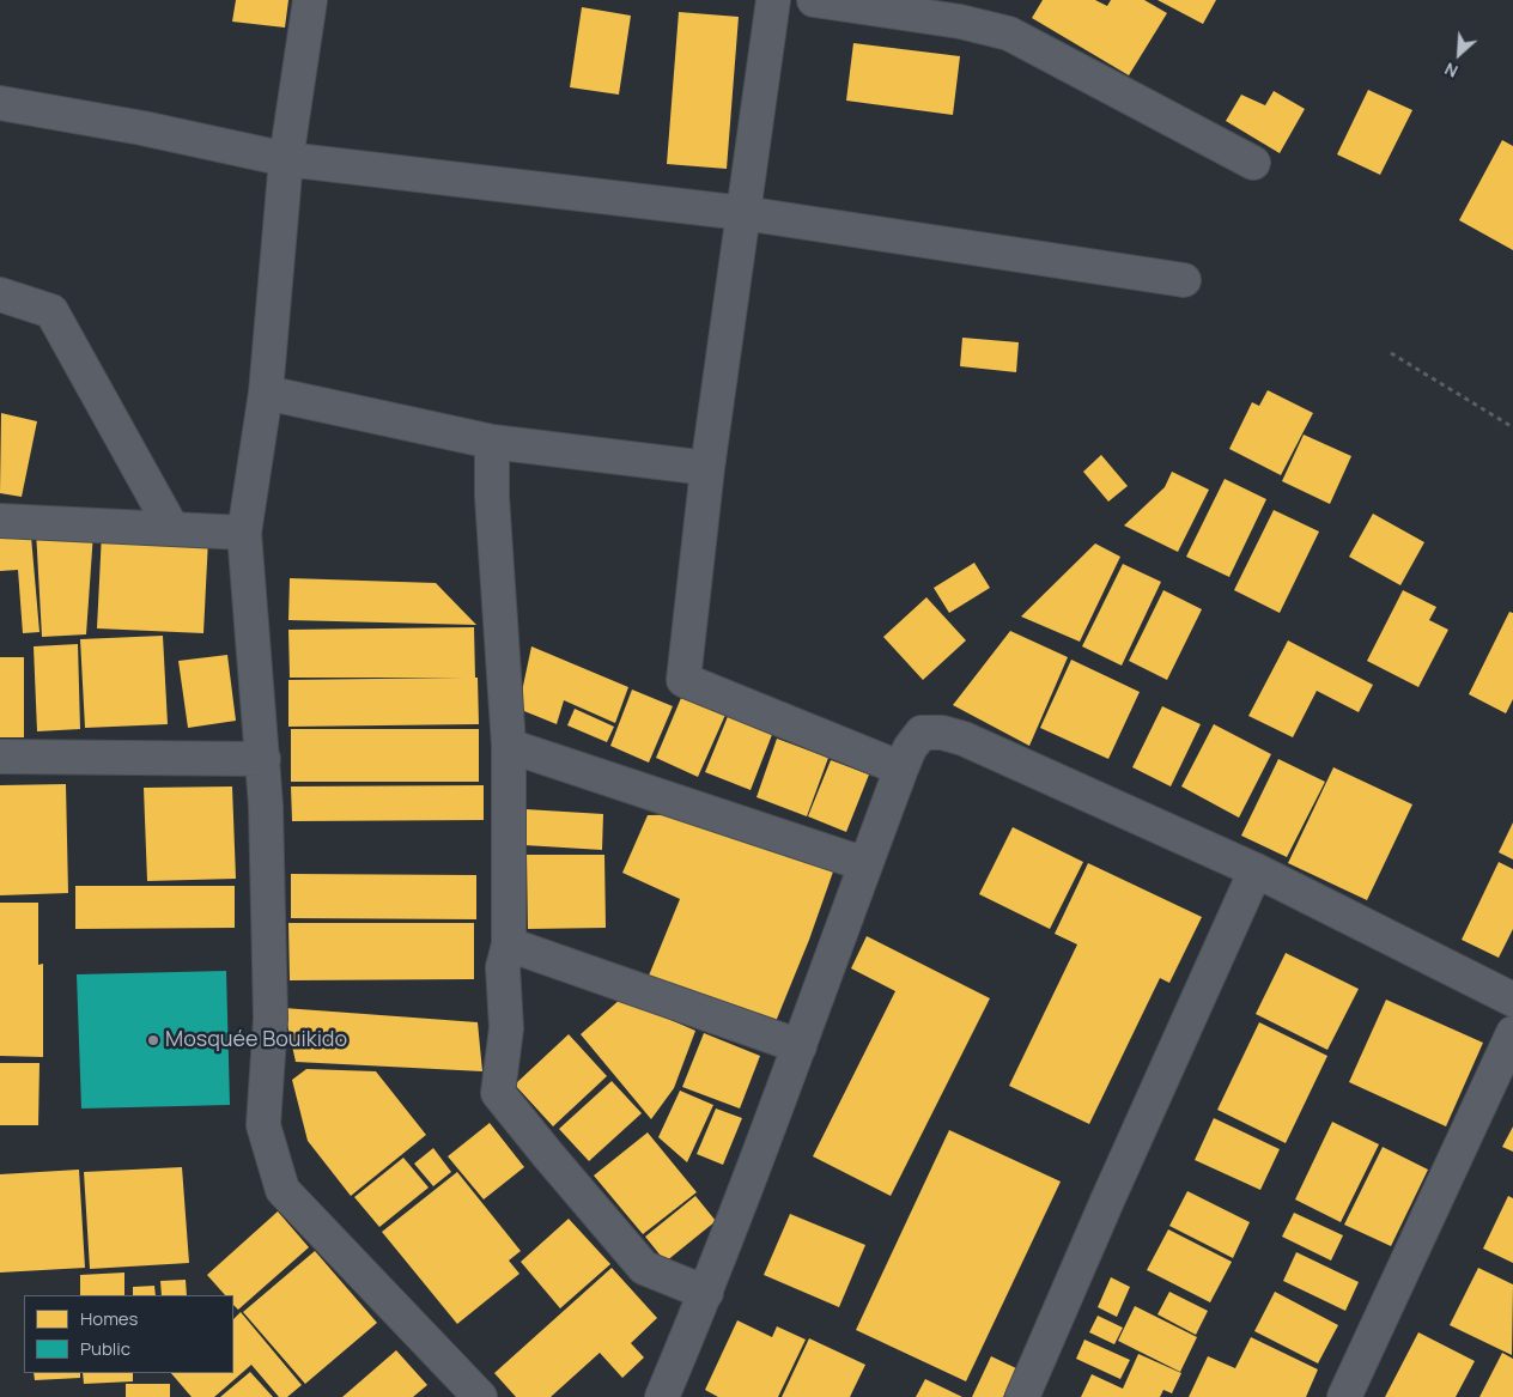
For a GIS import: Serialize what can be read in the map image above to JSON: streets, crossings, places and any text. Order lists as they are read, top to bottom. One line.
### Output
{"places":["Mosquée Bouikido"],"legend":["Homes","Public"],"north":"bottom left"}
